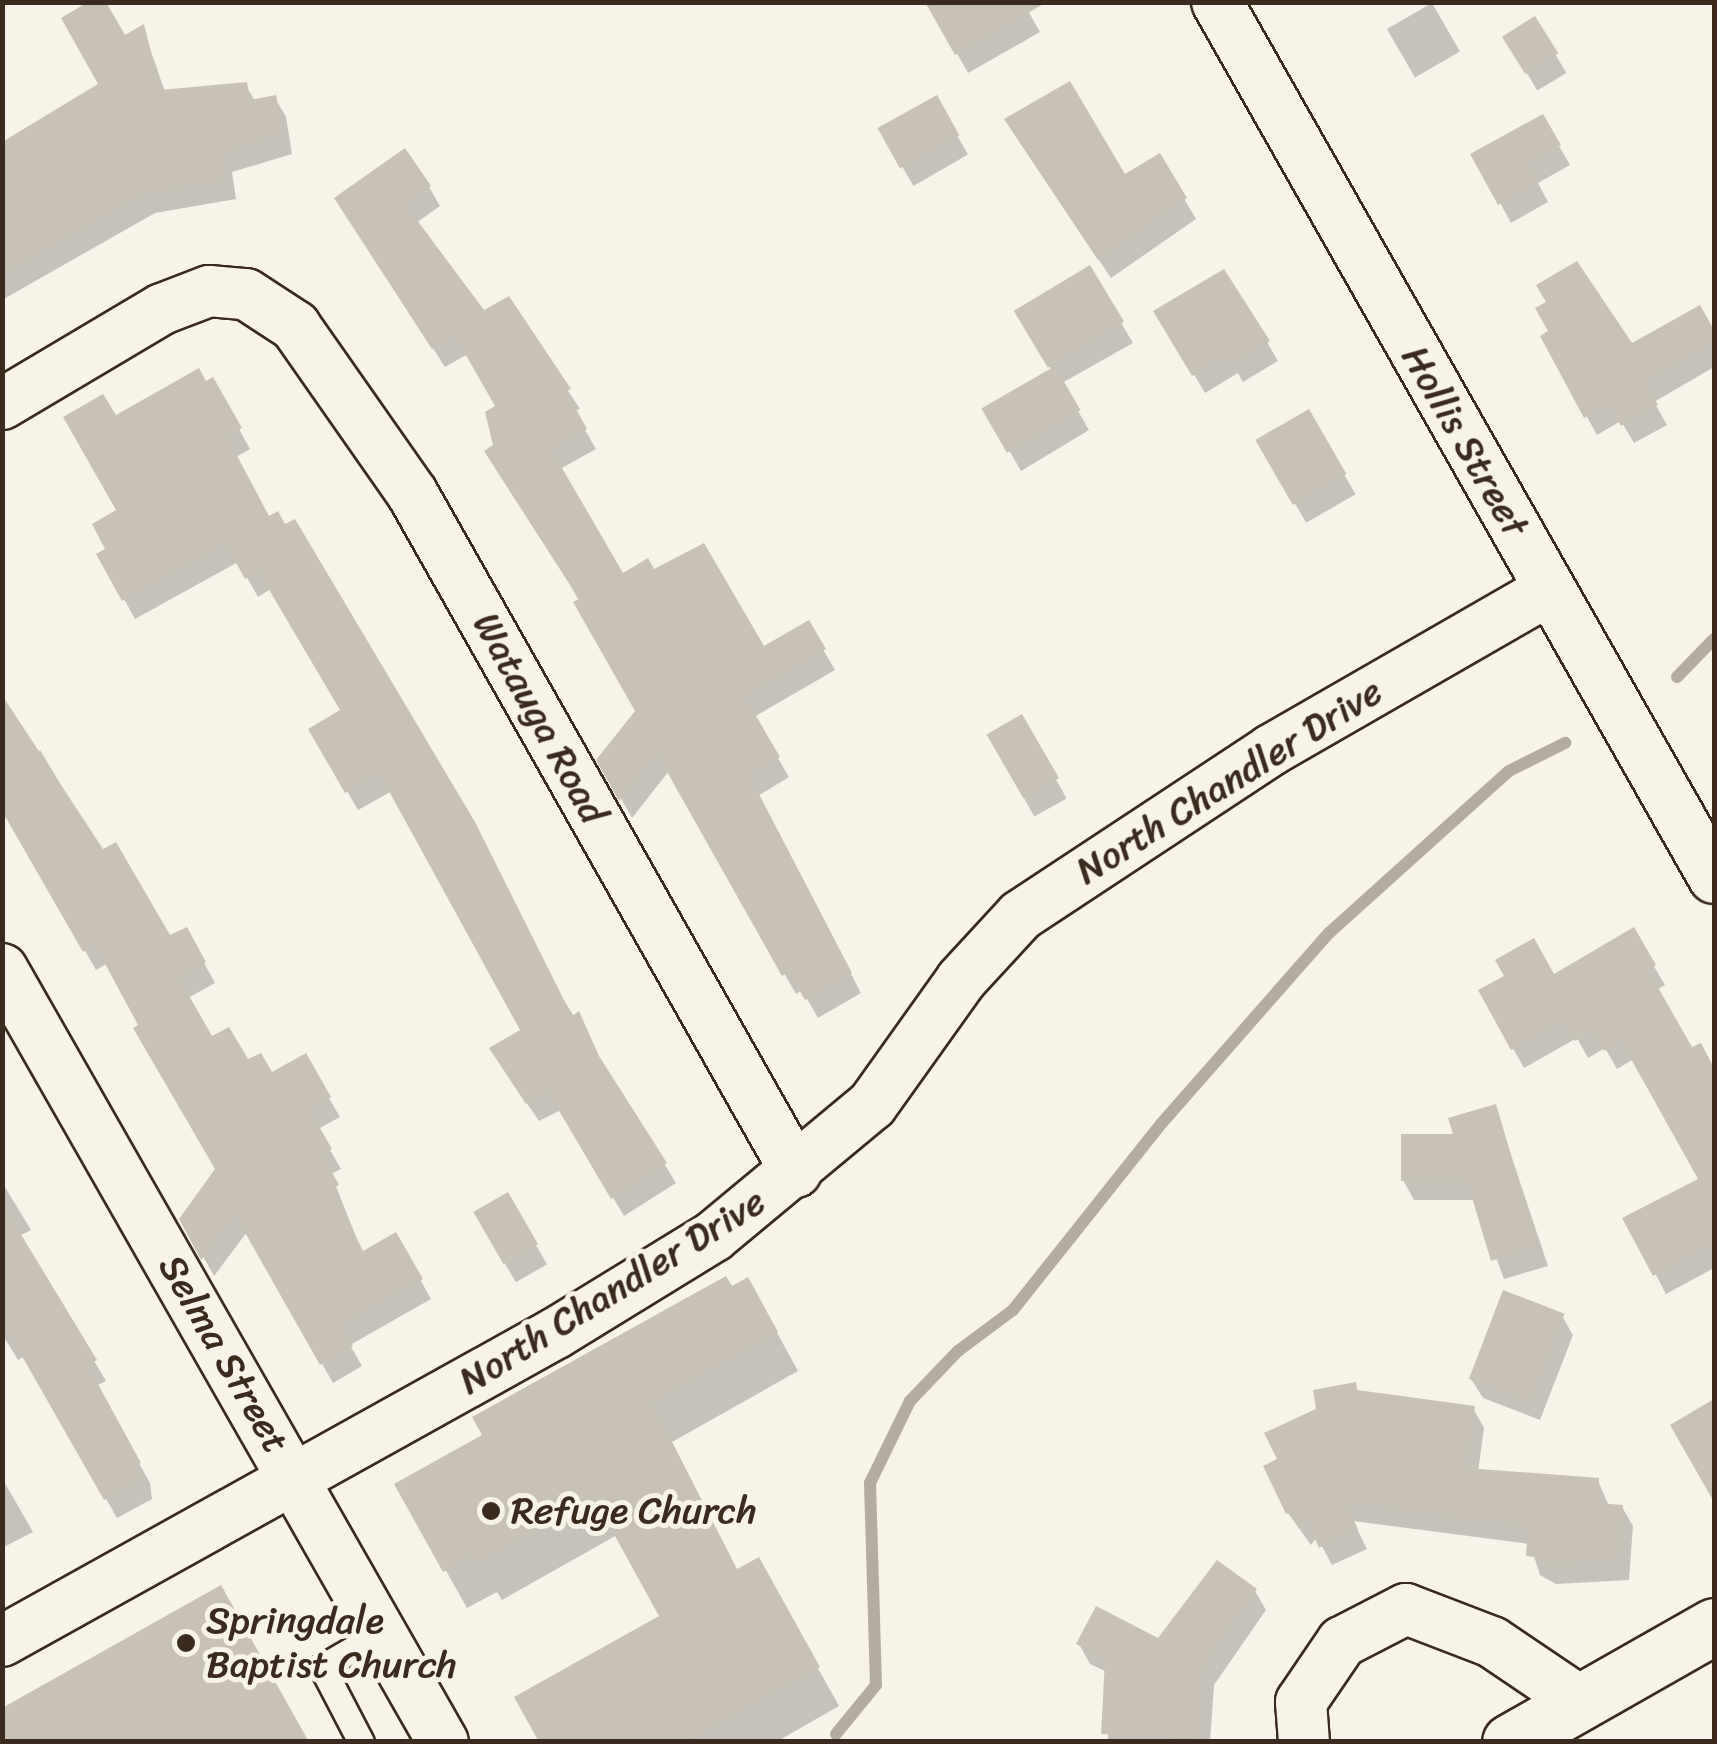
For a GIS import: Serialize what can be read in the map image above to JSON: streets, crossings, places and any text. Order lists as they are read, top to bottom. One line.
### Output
{"streets":{"street":["Hollis Street","Watauga Road","North Chandler Drive","Selma Street"]},"crossings":[["Hollis Street","North Chandler Drive"],["Watauga Road","North Chandler Drive"],["North Chandler Drive","Selma Street"]],"places":["Refuge Church","Springdale Baptist Church"]}
